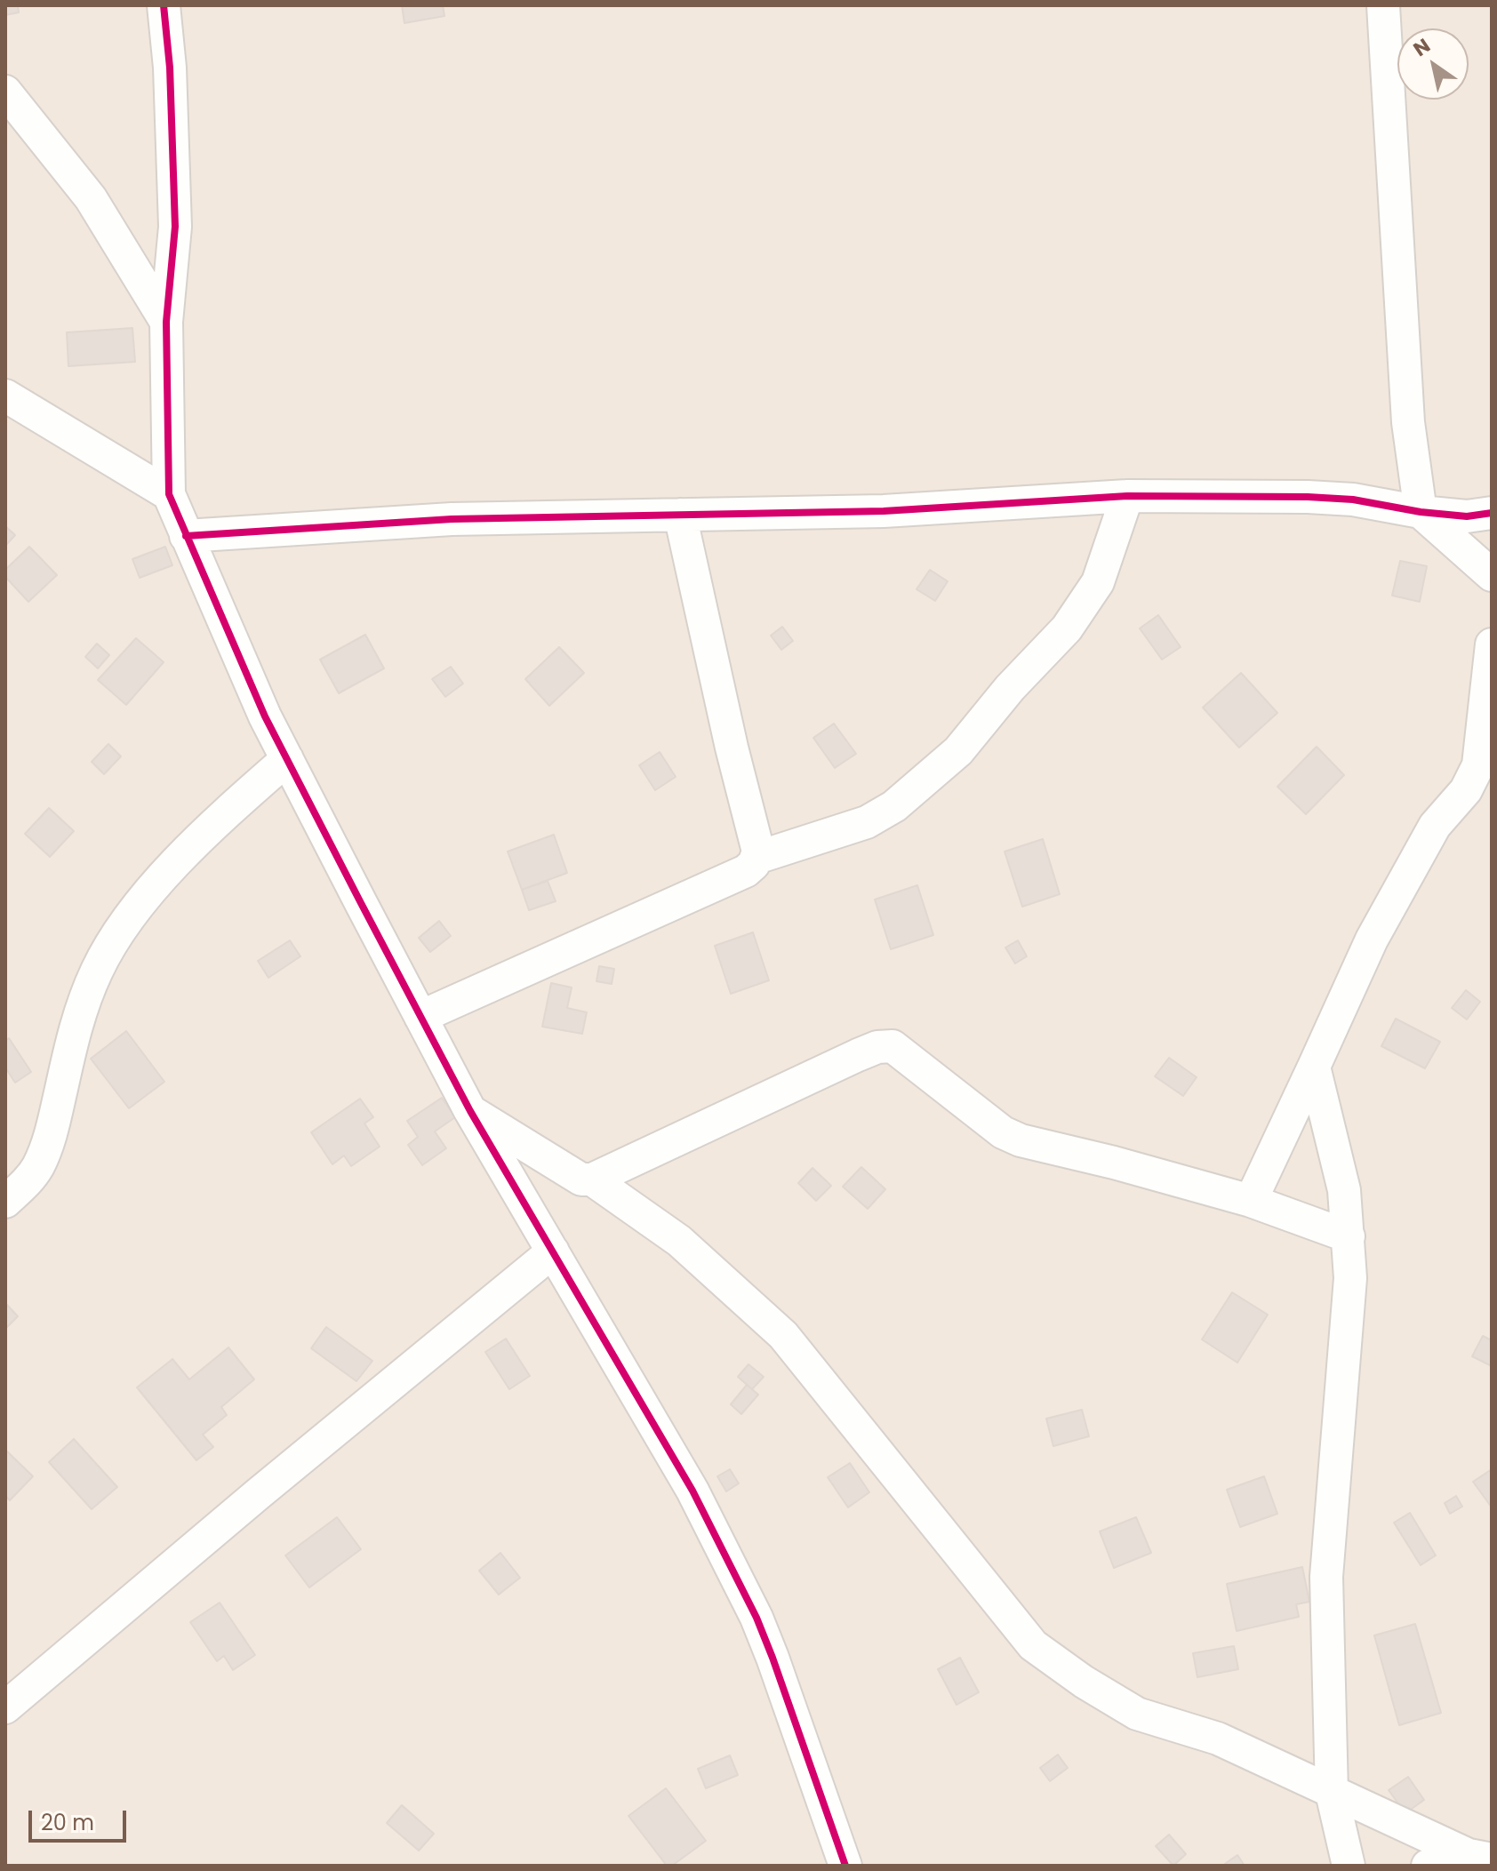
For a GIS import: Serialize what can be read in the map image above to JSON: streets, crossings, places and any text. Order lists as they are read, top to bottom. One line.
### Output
{"scale_bar":"20 m","north":"top left"}
